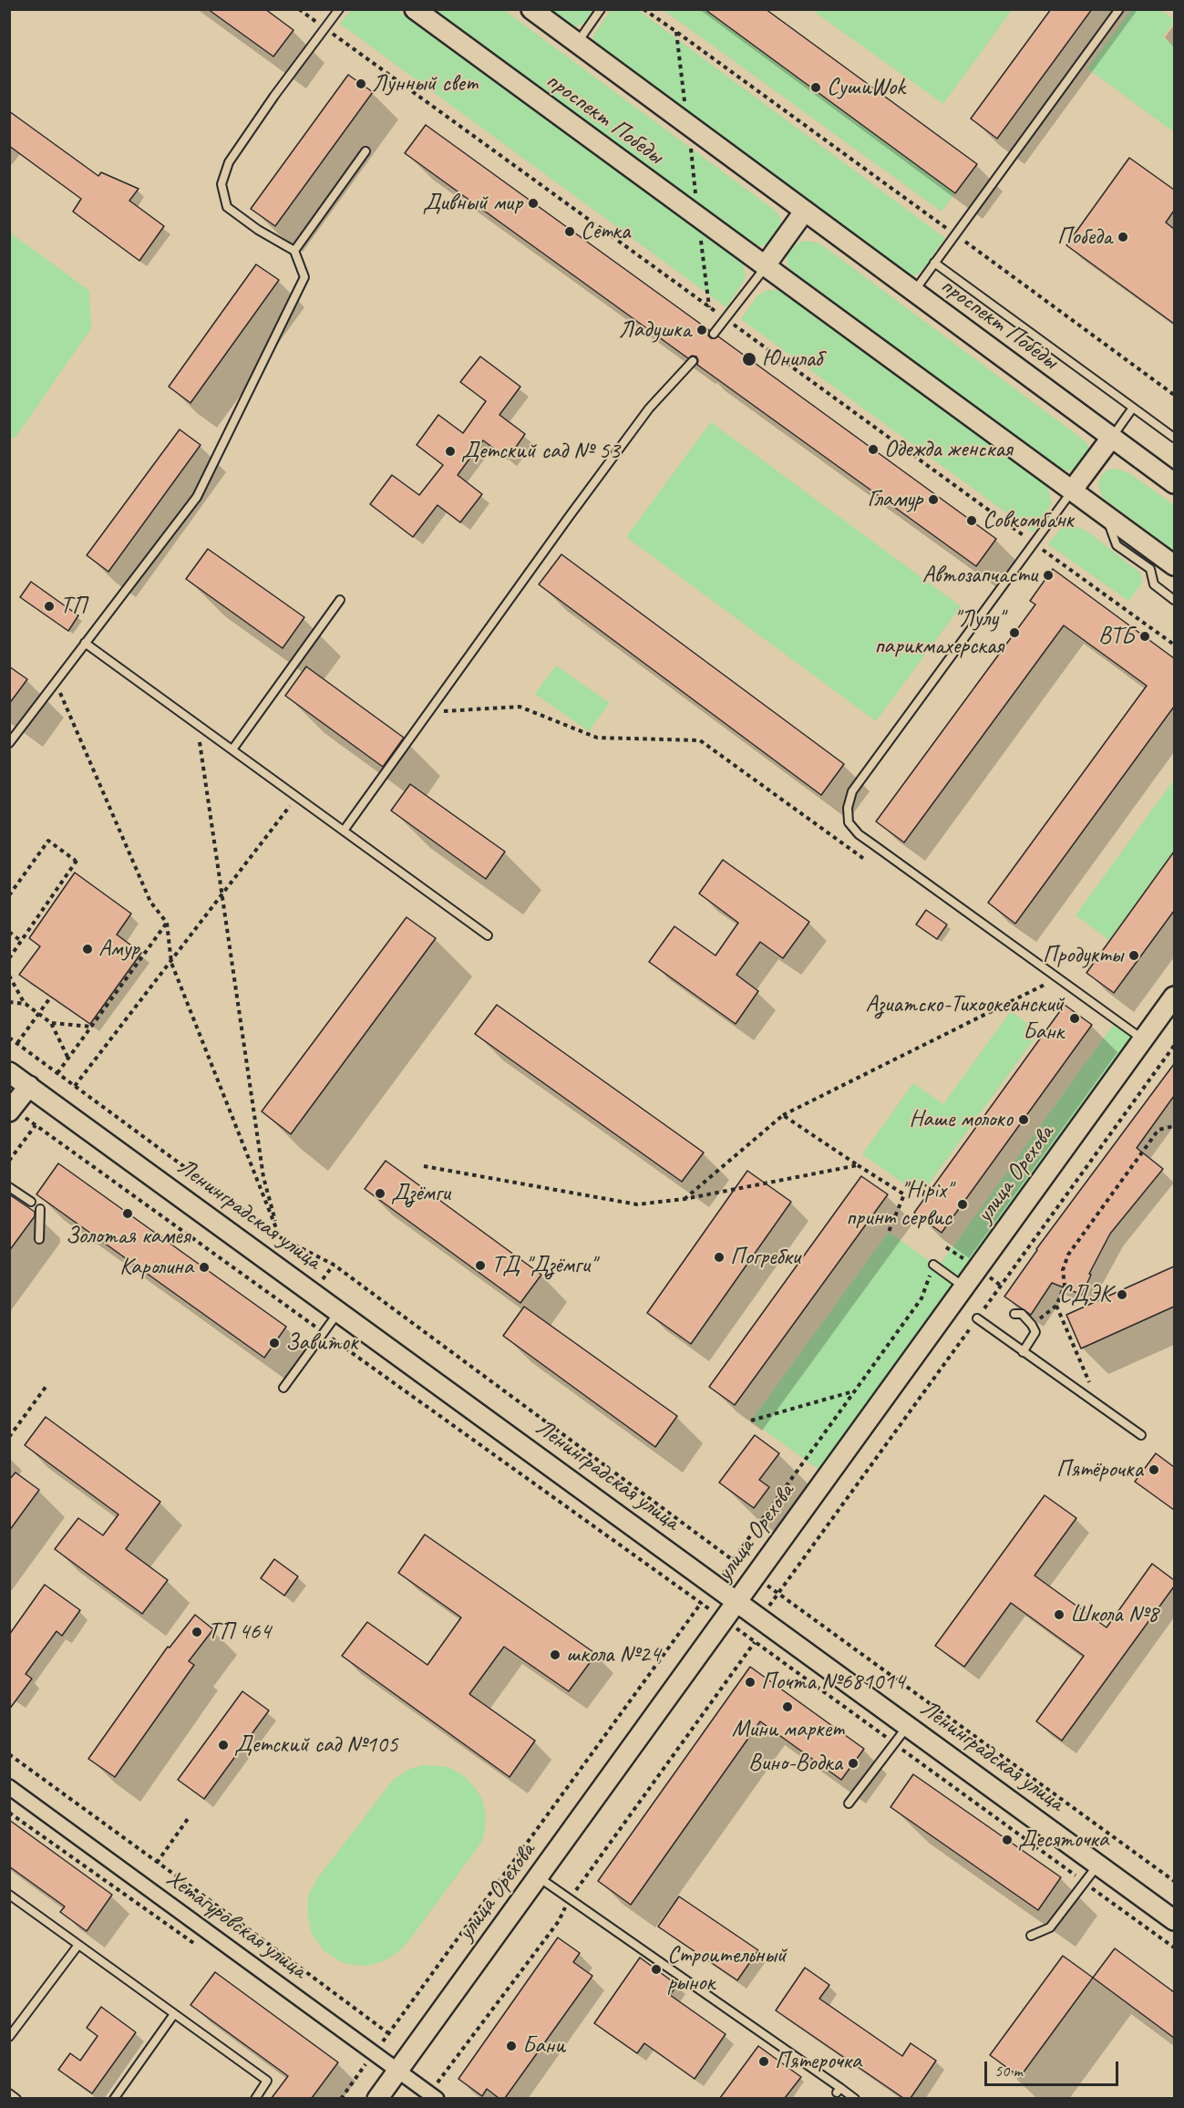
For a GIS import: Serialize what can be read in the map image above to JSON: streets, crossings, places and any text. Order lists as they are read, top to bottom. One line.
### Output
{"streets":{"main road":["проспект Победы","улица Орехова","Ленинградская улица"],"street":["Хетагуровская улица"]},"crossings":[["улица Орехова","Ленинградская улица"],["улица Орехова","Хетагуровская улица"]],"places":["Лунный свет","СушиWok","Дивный мир","Сетка","Победа","Ладушка","Юнилаб","Одежда женская","Детский сад № 53","Гламур","Совкомбанк","Автозапчасти","ТП","\"Лулу\" парикмахерская","ВТБ","Амур","Продукты","Азиатско-Тихоокеанский Банк","Наше молоко","Дзёмги","\"Hipix\" принт сервис","Золотая камея","Погребки","ТД \"Дзёмги\"","Каролина","СДЭК","Завиток","Пятёрочка","Школа №8","ТП 464","школа №24","Почта №681014","Мини маркет","Детский сад №105","Вино-Водка","Десяточка","Строительный рынок","Бани","Пятерочка"],"scale_bar":"50 m"}
